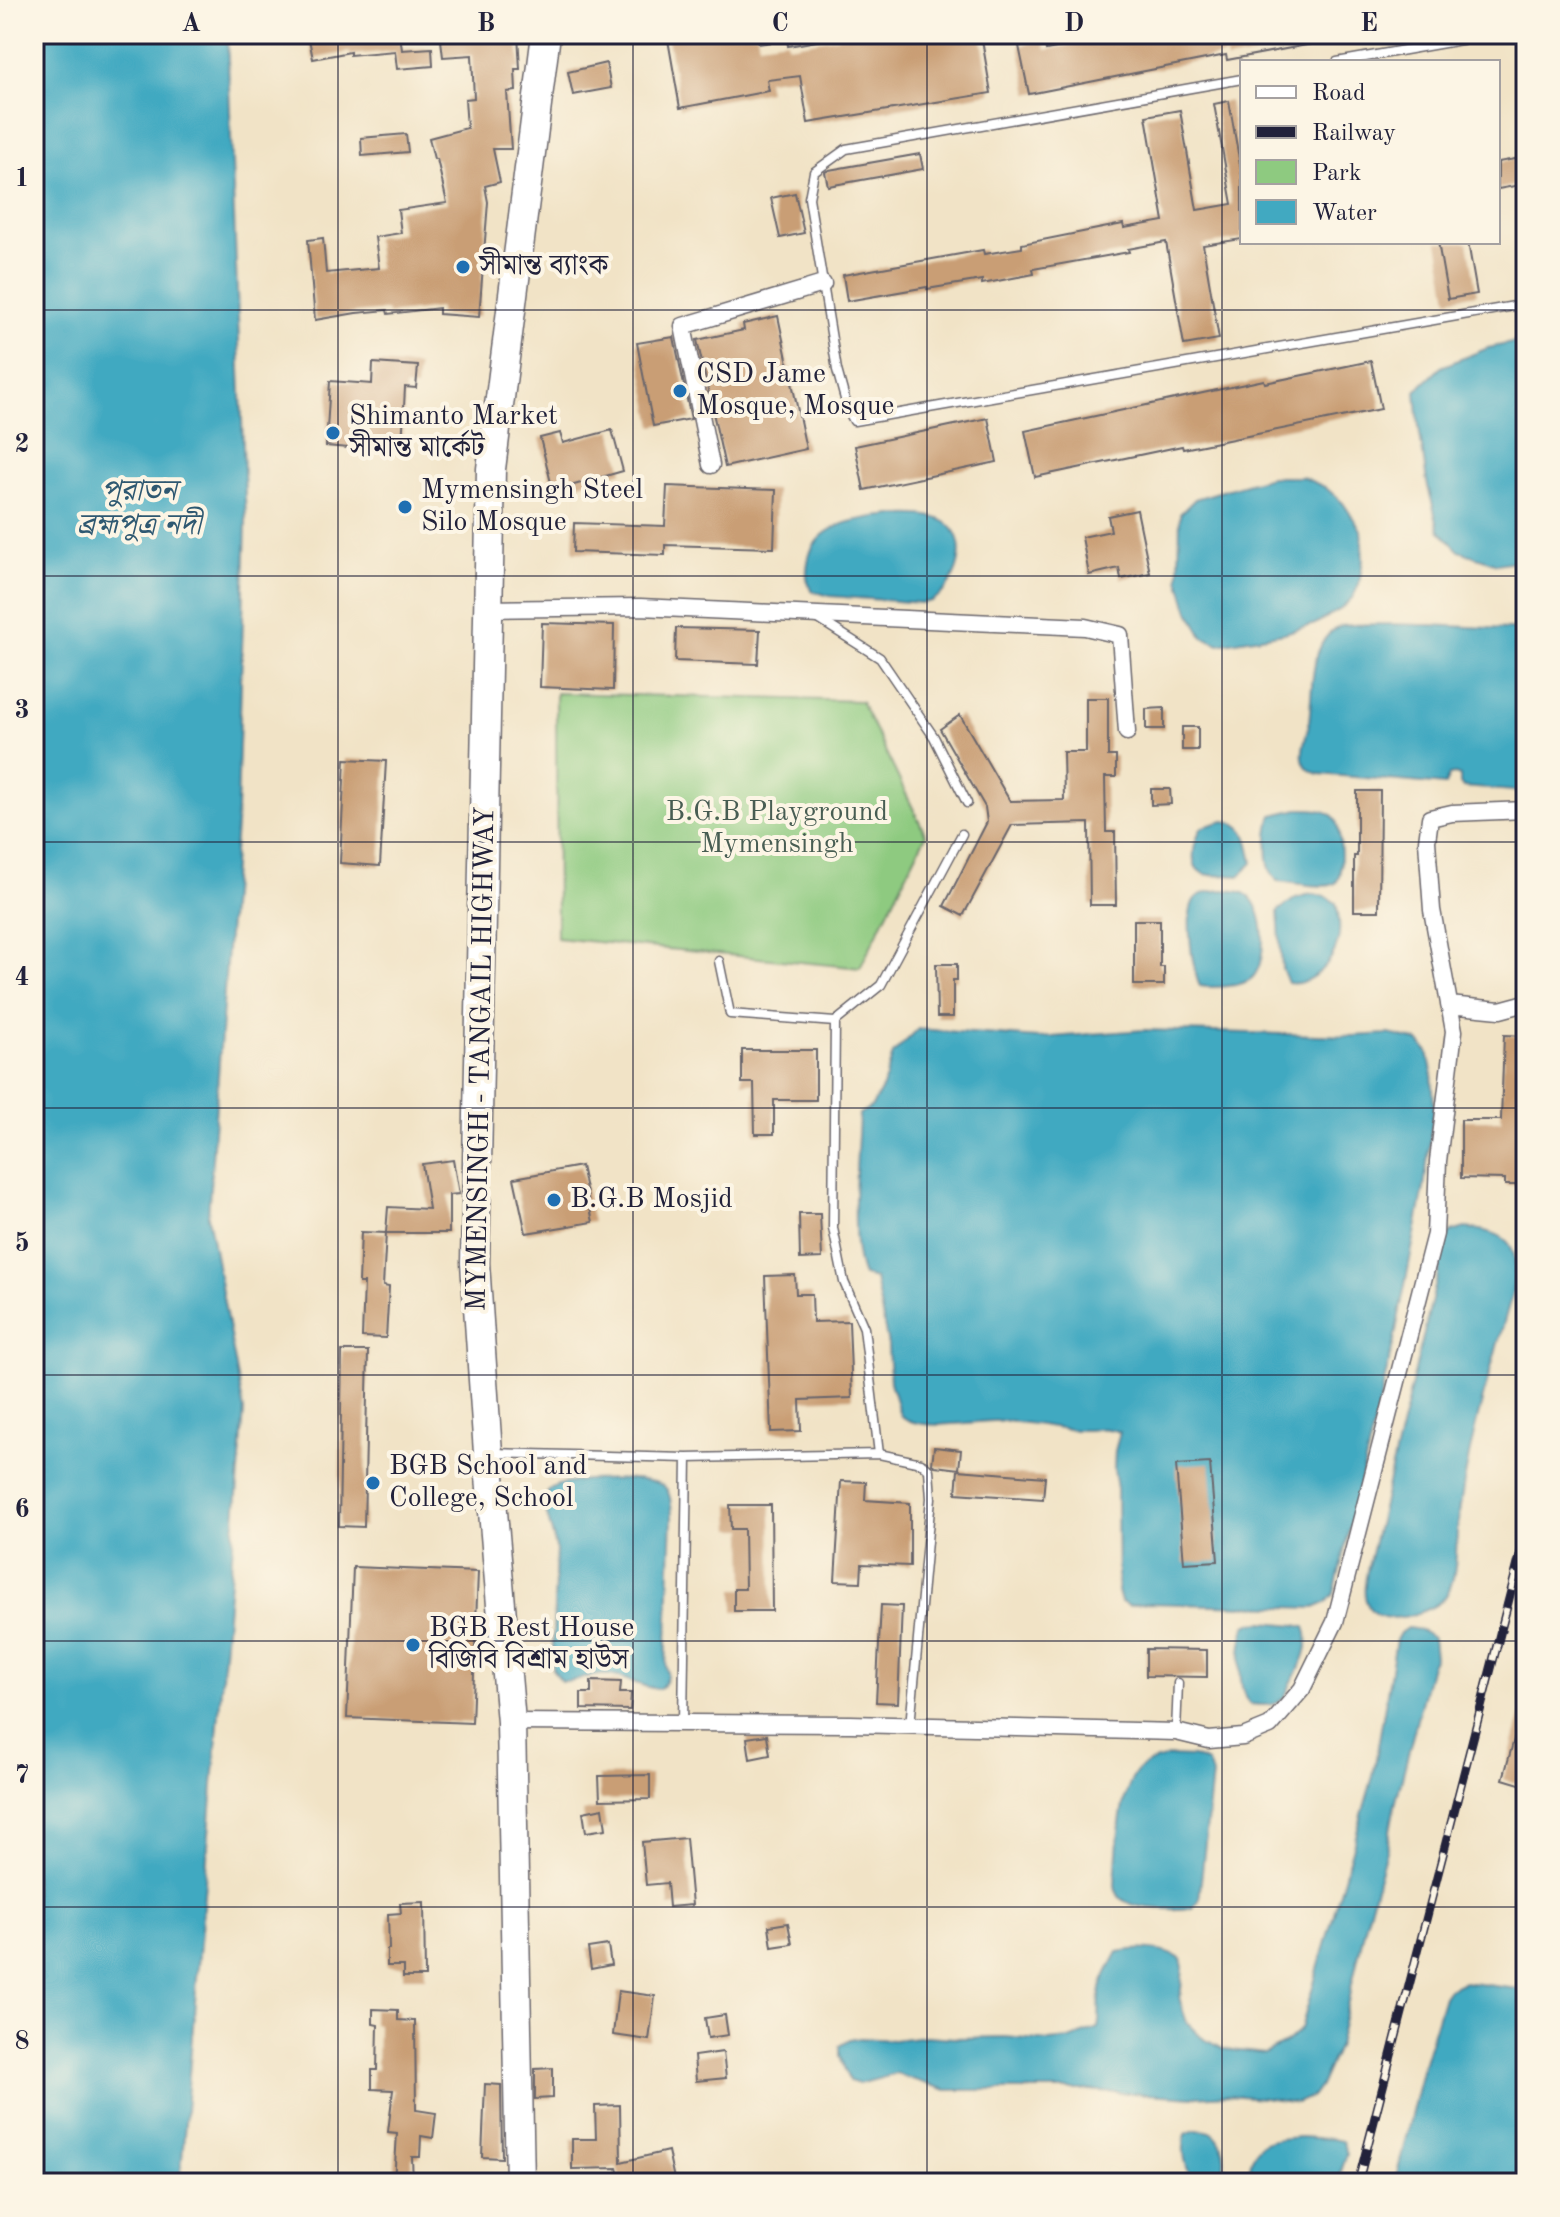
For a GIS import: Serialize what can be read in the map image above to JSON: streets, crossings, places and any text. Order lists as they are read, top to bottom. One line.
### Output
{"streets":{"highway":["MYMENSINGH - TANGAIL HIGHWAY"]},"water":["পুরাতন ব্রহ্মপুত্র নদী"],"parks":["B.G.B Playground Mymensingh"],"places":["সীমান্ত ব্যাংক","CSD Jame Mosque, Mosque","Shimanto Market সীমান্ত মার্কেট","Mymensingh Steel Silo Mosque","B.G.B Mosjid","BGB School and College, School","BGB Rest House বিজিবি বিশ্রাম হাউস"],"legend":["Road","Railway","Park","Water"],"grid":{"columns":["A","B","C","D","E"],"rows":["1","2","3","4","5","6","7","8"]}}
